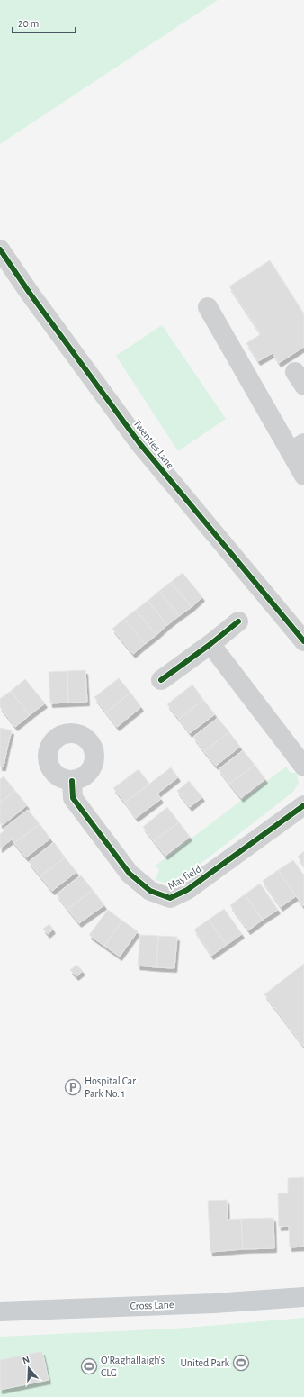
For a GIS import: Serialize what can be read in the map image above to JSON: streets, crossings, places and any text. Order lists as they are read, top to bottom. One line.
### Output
{"streets":{"main road":["Cross Lane"],"street":["Twenties Lane","Mayfield"]},"places":{"parking":["Hospital Car Park No. 1"],"sports":["United Park","O'Raghallaigh's CLG"]},"scale_bar":"20 m","north":"top"}
